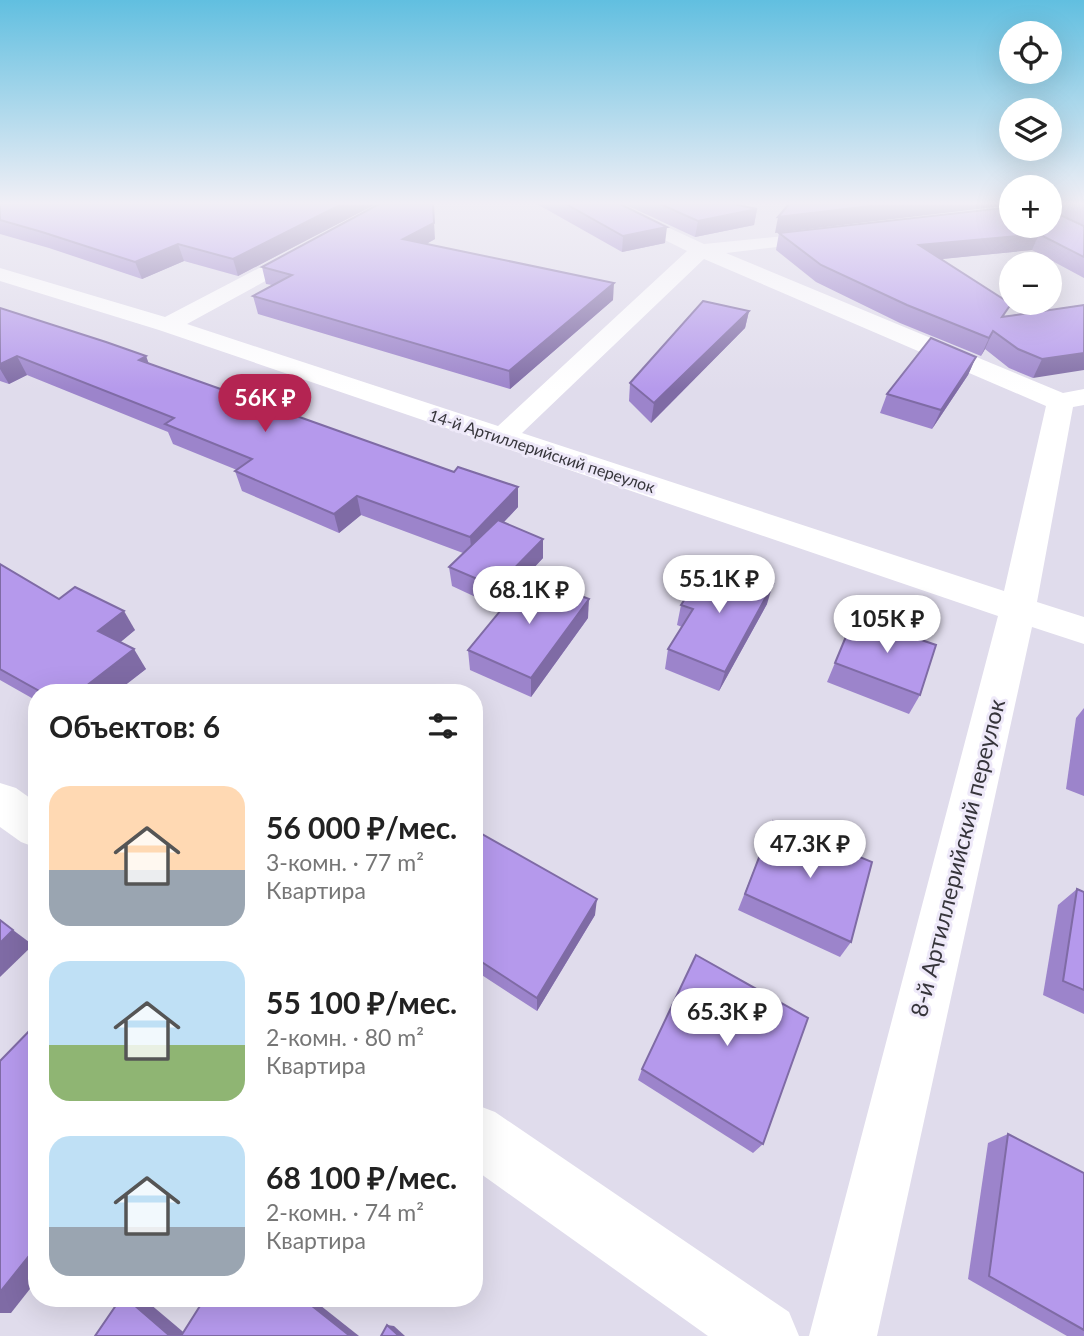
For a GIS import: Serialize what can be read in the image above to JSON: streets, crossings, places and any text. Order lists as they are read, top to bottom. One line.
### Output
{"streets":{"street":["14-й Артиллерийский переулок","8-й Артиллерийский переулок"]},"crossings":[["14-й Артиллерийский переулок","8-й Артиллерийский переулок"]],"page":{"map_buttons":["+","−"],"price":["56K ₽","55.1K ₽","68.1K ₽","105K ₽","47.3K ₽","65.3K ₽"],"heading":"Объектов: 6","list":[{"name":"56 000 ₽/мес.","note":"3-комн. · 77 m² · Квартира"},{"name":"55 100 ₽/мес.","note":"2-комн. · 80 m² · Квартира"},{"name":"68 100 ₽/мес.","note":"2-комн. · 74 m² · Квартира"}]}}
